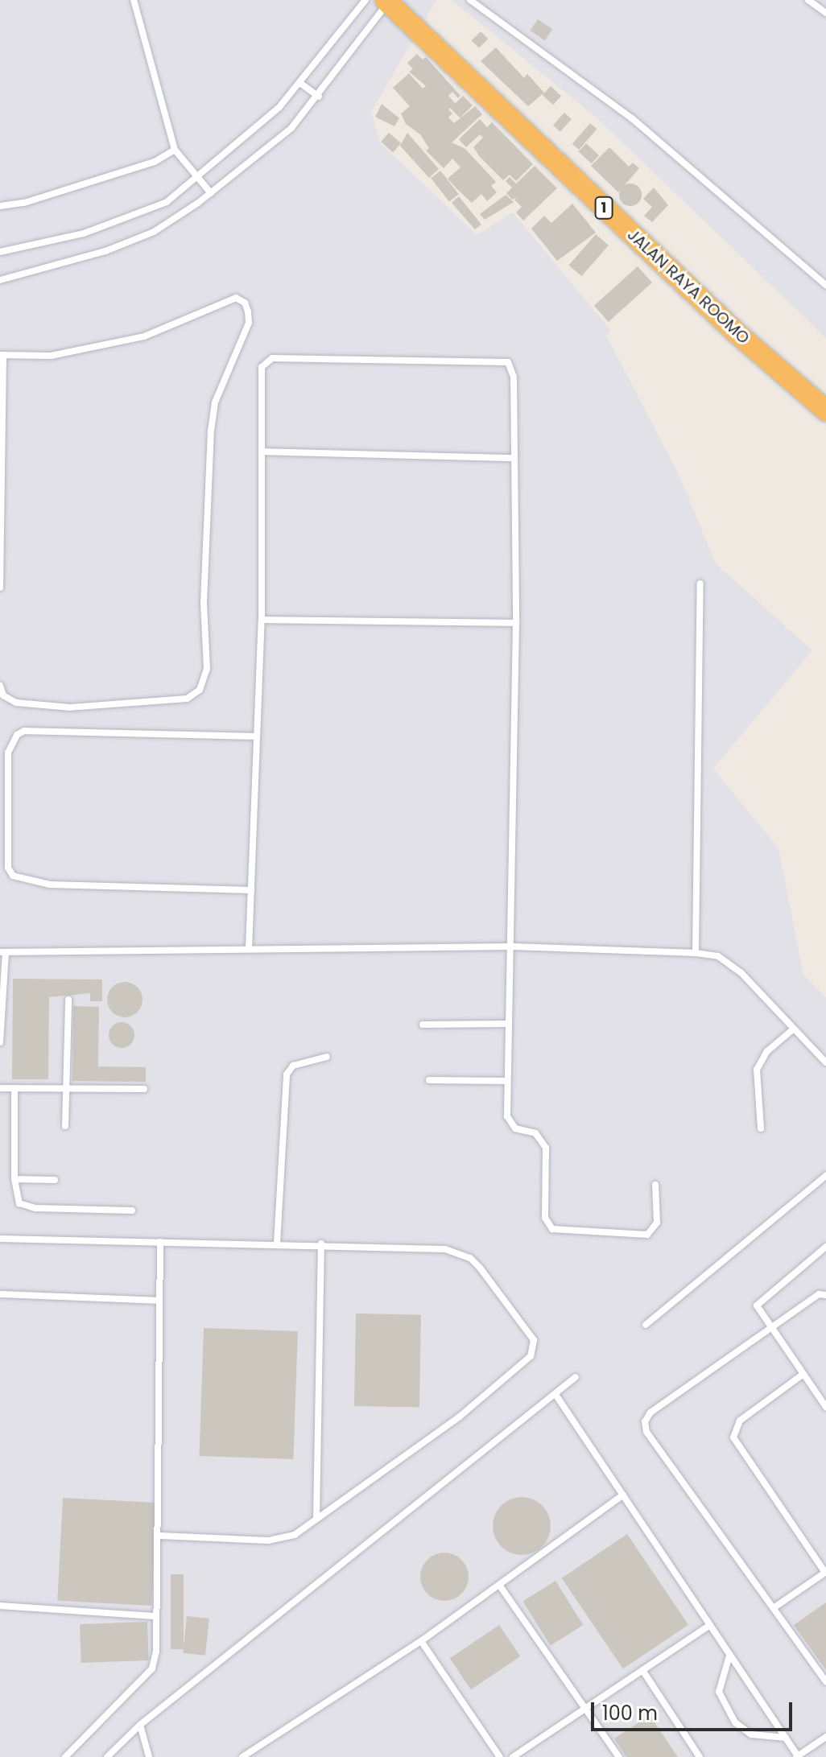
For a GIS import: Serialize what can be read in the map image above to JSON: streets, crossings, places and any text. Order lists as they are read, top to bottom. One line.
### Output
{"streets":{"highway":["1","JALAN RAYA ROOMO"]},"scale_bar":"100 m"}
